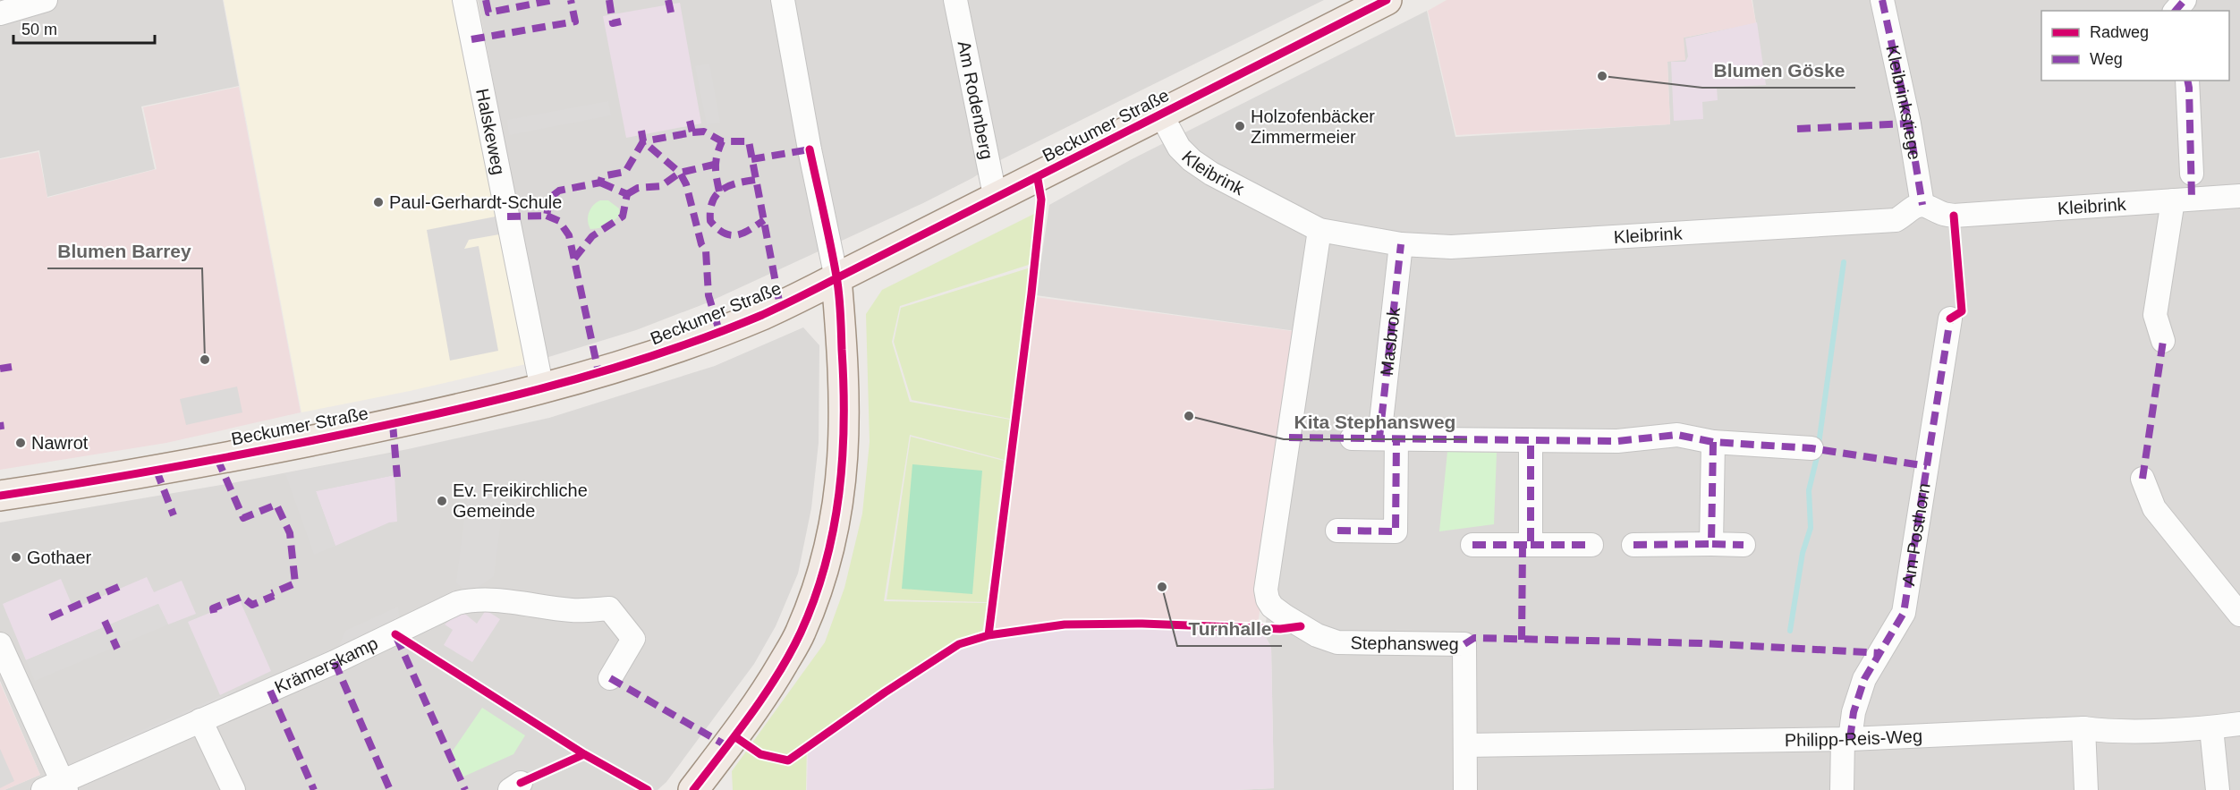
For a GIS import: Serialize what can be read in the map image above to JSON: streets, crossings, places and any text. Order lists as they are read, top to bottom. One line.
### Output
{"streets":{"main road":["Beckumer Straße"],"street":["Am Rodenberg","Kleibrinkstiege","Halskeweg","Kleibrink","Masbrok","Am Posthorn","Stephansweg","Krämerskamp","Philipp-Reis-Weg"]},"crossings":[["Am Rodenberg","Beckumer Straße"],["Kleibrinkstiege","Kleibrink"],["Beckumer Straße","Halskeweg"],["Beckumer Straße","Kleibrink"],["Kleibrink","Masbrok"],["Kleibrink","Stephansweg"],["Am Posthorn","Philipp-Reis-Weg"],["Stephansweg","Philipp-Reis-Weg"]],"places":["Blumen Göske","Holzofenbäcker Zimmermeier","Paul-Gerhardt-Schule","Blumen Barrey","Kita Stephansweg","Nawrot","Ev. Freikirchliche Gemeinde","Gothaer","Turnhalle"],"legend":["Radweg","Weg"],"scale_bar":"50 m"}
